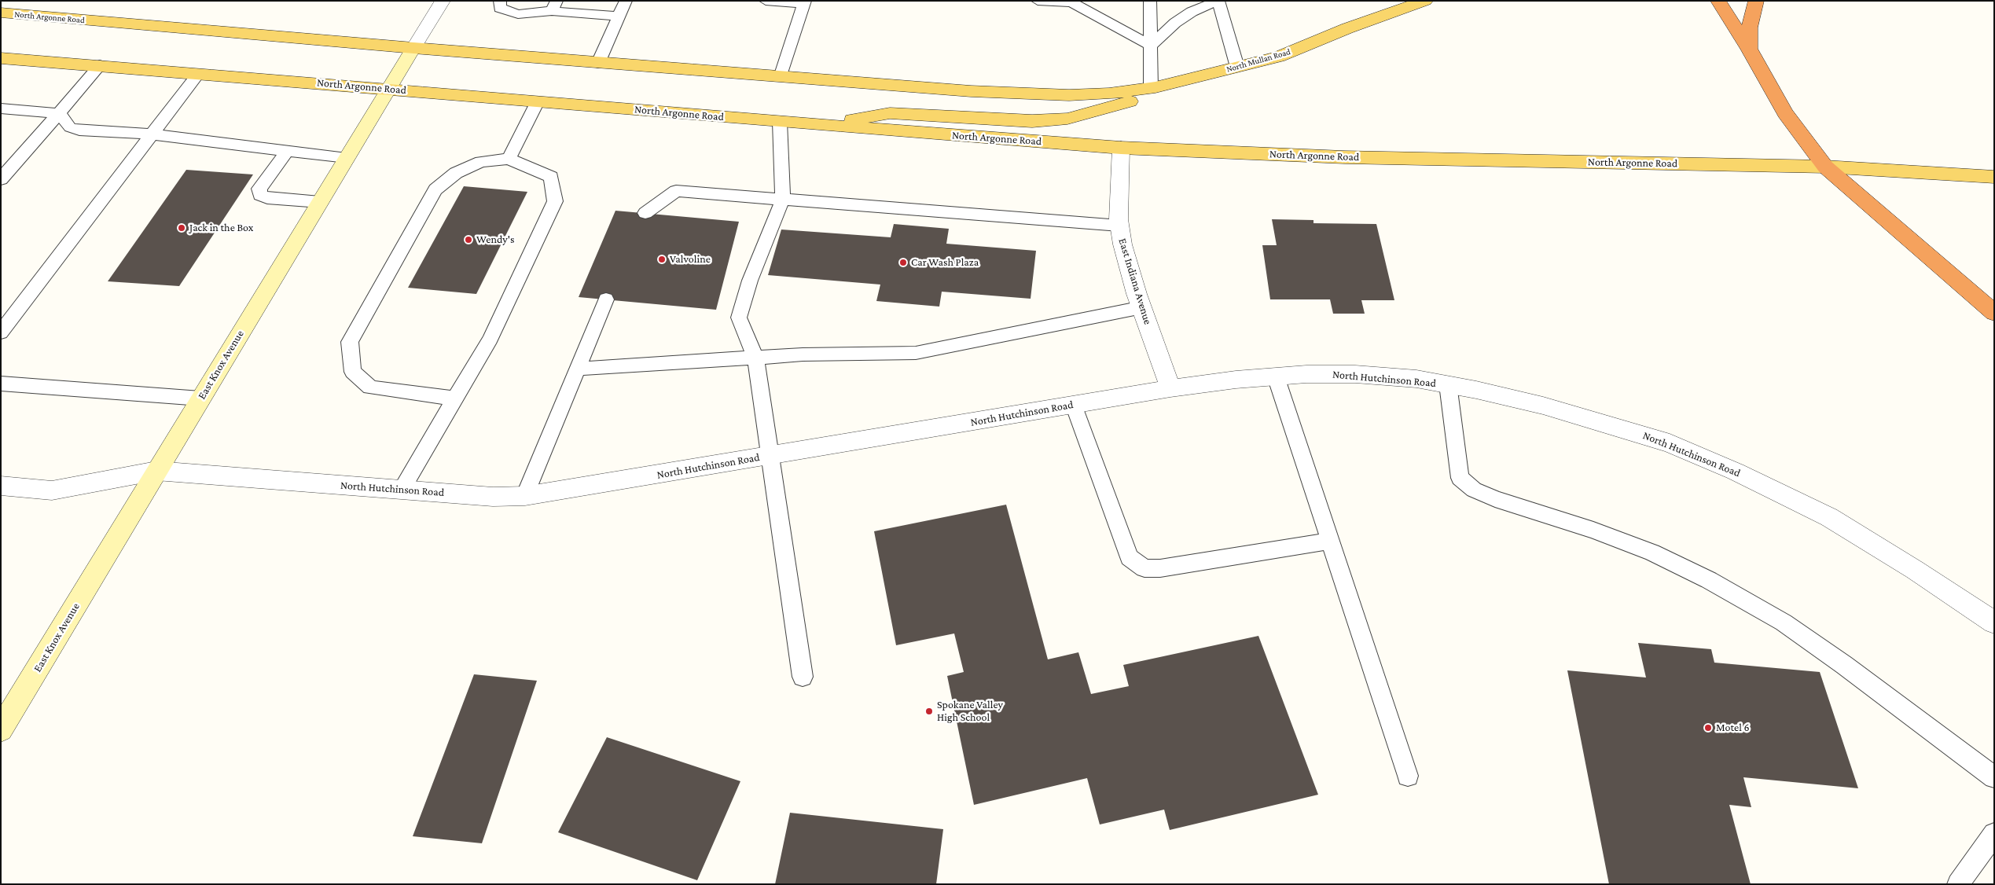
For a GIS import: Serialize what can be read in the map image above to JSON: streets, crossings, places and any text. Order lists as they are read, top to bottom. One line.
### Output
{"streets":{"main road":["North Argonne Road","North Mullan Road"],"street":["East Indiana Avenue","East Knox Avenue","North Hutchinson Road"]},"crossings":[["North Argonne Road","North Mullan Road"],["North Argonne Road","East Indiana Avenue"],["North Argonne Road","East Knox Avenue"],["East Indiana Avenue","North Hutchinson Road"],["East Knox Avenue","North Hutchinson Road"]],"places":["Jack in the Box","Wendy's","Valvoline","Car Wash Plaza","Spokane Valley High School","Motel 6"]}
